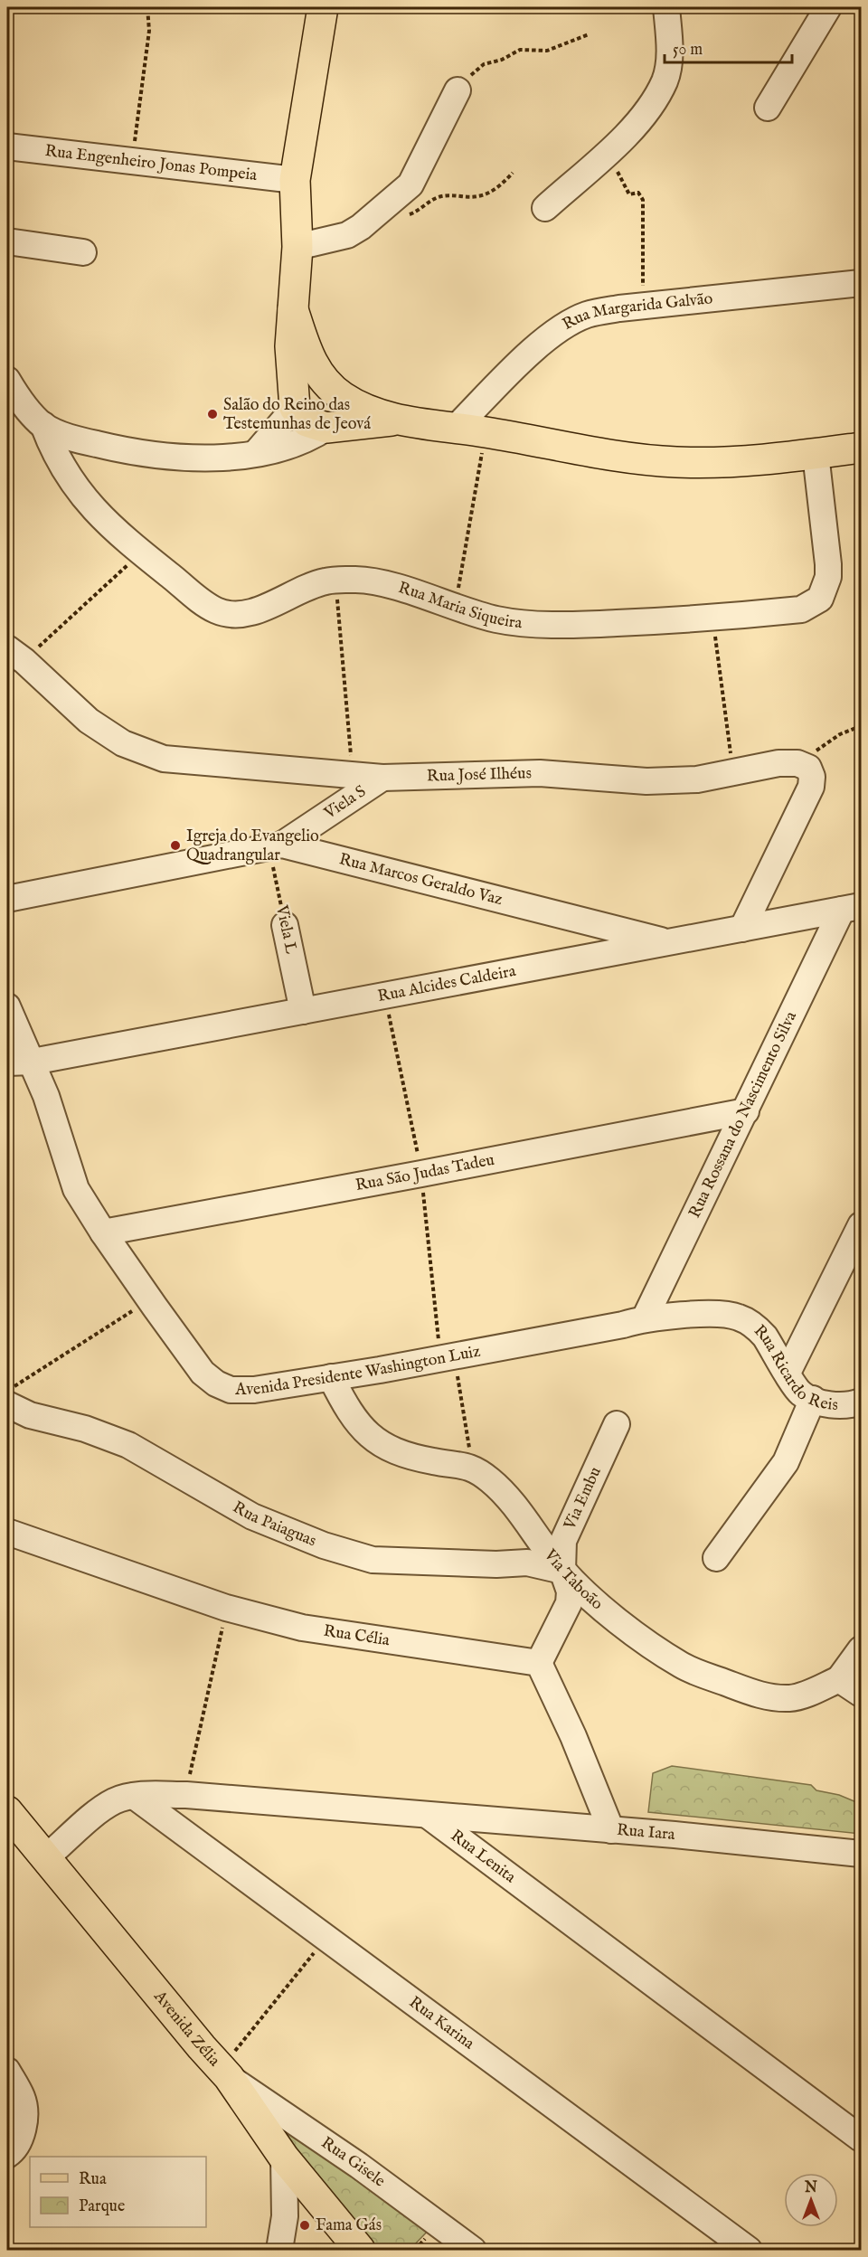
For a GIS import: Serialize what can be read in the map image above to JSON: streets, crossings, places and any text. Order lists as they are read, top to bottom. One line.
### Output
{"streets":{"main road":["Avenida Zélia"],"street":["Rua Engenheiro Jonas Pompeia","Rua Margarida Galvão","Rua Maria Siqueira","Rua José Ilhéus","Viela S","Rua Marcos Geraldo Vaz","Viela L","Rua Alcides Caldeira","Rua Rossana do Nascimento Silva","Rua São Judas Tadeu","Rua Ricardo Reis","Avenida Presidente Washington Luiz","Via Embu","Rua Paiaguas","Via Taboão","Rua Célia","Rua Iara","Rua Lenita","Rua Karina","Rua Gisele"]},"crossings":[["Rua José Ilhéus","Viela S"],["Viela S","Rua Marcos Geraldo Vaz"],["Viela S","Viela L"],["Rua Marcos Geraldo Vaz","Viela L"],["Rua Marcos Geraldo Vaz","Rua Alcides Caldeira"],["Viela L","Rua Alcides Caldeira"],["Rua Alcides Caldeira","Rua Rossana do Nascimento Silva"],["Rua Alcides Caldeira","Avenida Presidente Washington Luiz"],["Rua Rossana do Nascimento Silva","Rua São Judas Tadeu"],["Rua Rossana do Nascimento Silva","Avenida Presidente Washington Luiz"],["Rua São Judas Tadeu","Avenida Presidente Washington Luiz"],["Rua Ricardo Reis","Avenida Presidente Washington Luiz"],["Avenida Presidente Washington Luiz","Via Taboão"],["Via Embu","Rua Paiaguas"],["Via Embu","Via Taboão"],["Via Embu","Rua Célia"],["Rua Paiaguas","Via Taboão"],["Rua Iara","Rua Lenita"],["Avenida Zélia","Rua Gisele"]],"places":["Salão do Reino das Testemunhas de Jeová","Igreja do Evangelio Quadrangular","Fama Gás"],"legend":["Rua","Parque"],"scale_bar":"50 m","north":"top"}
